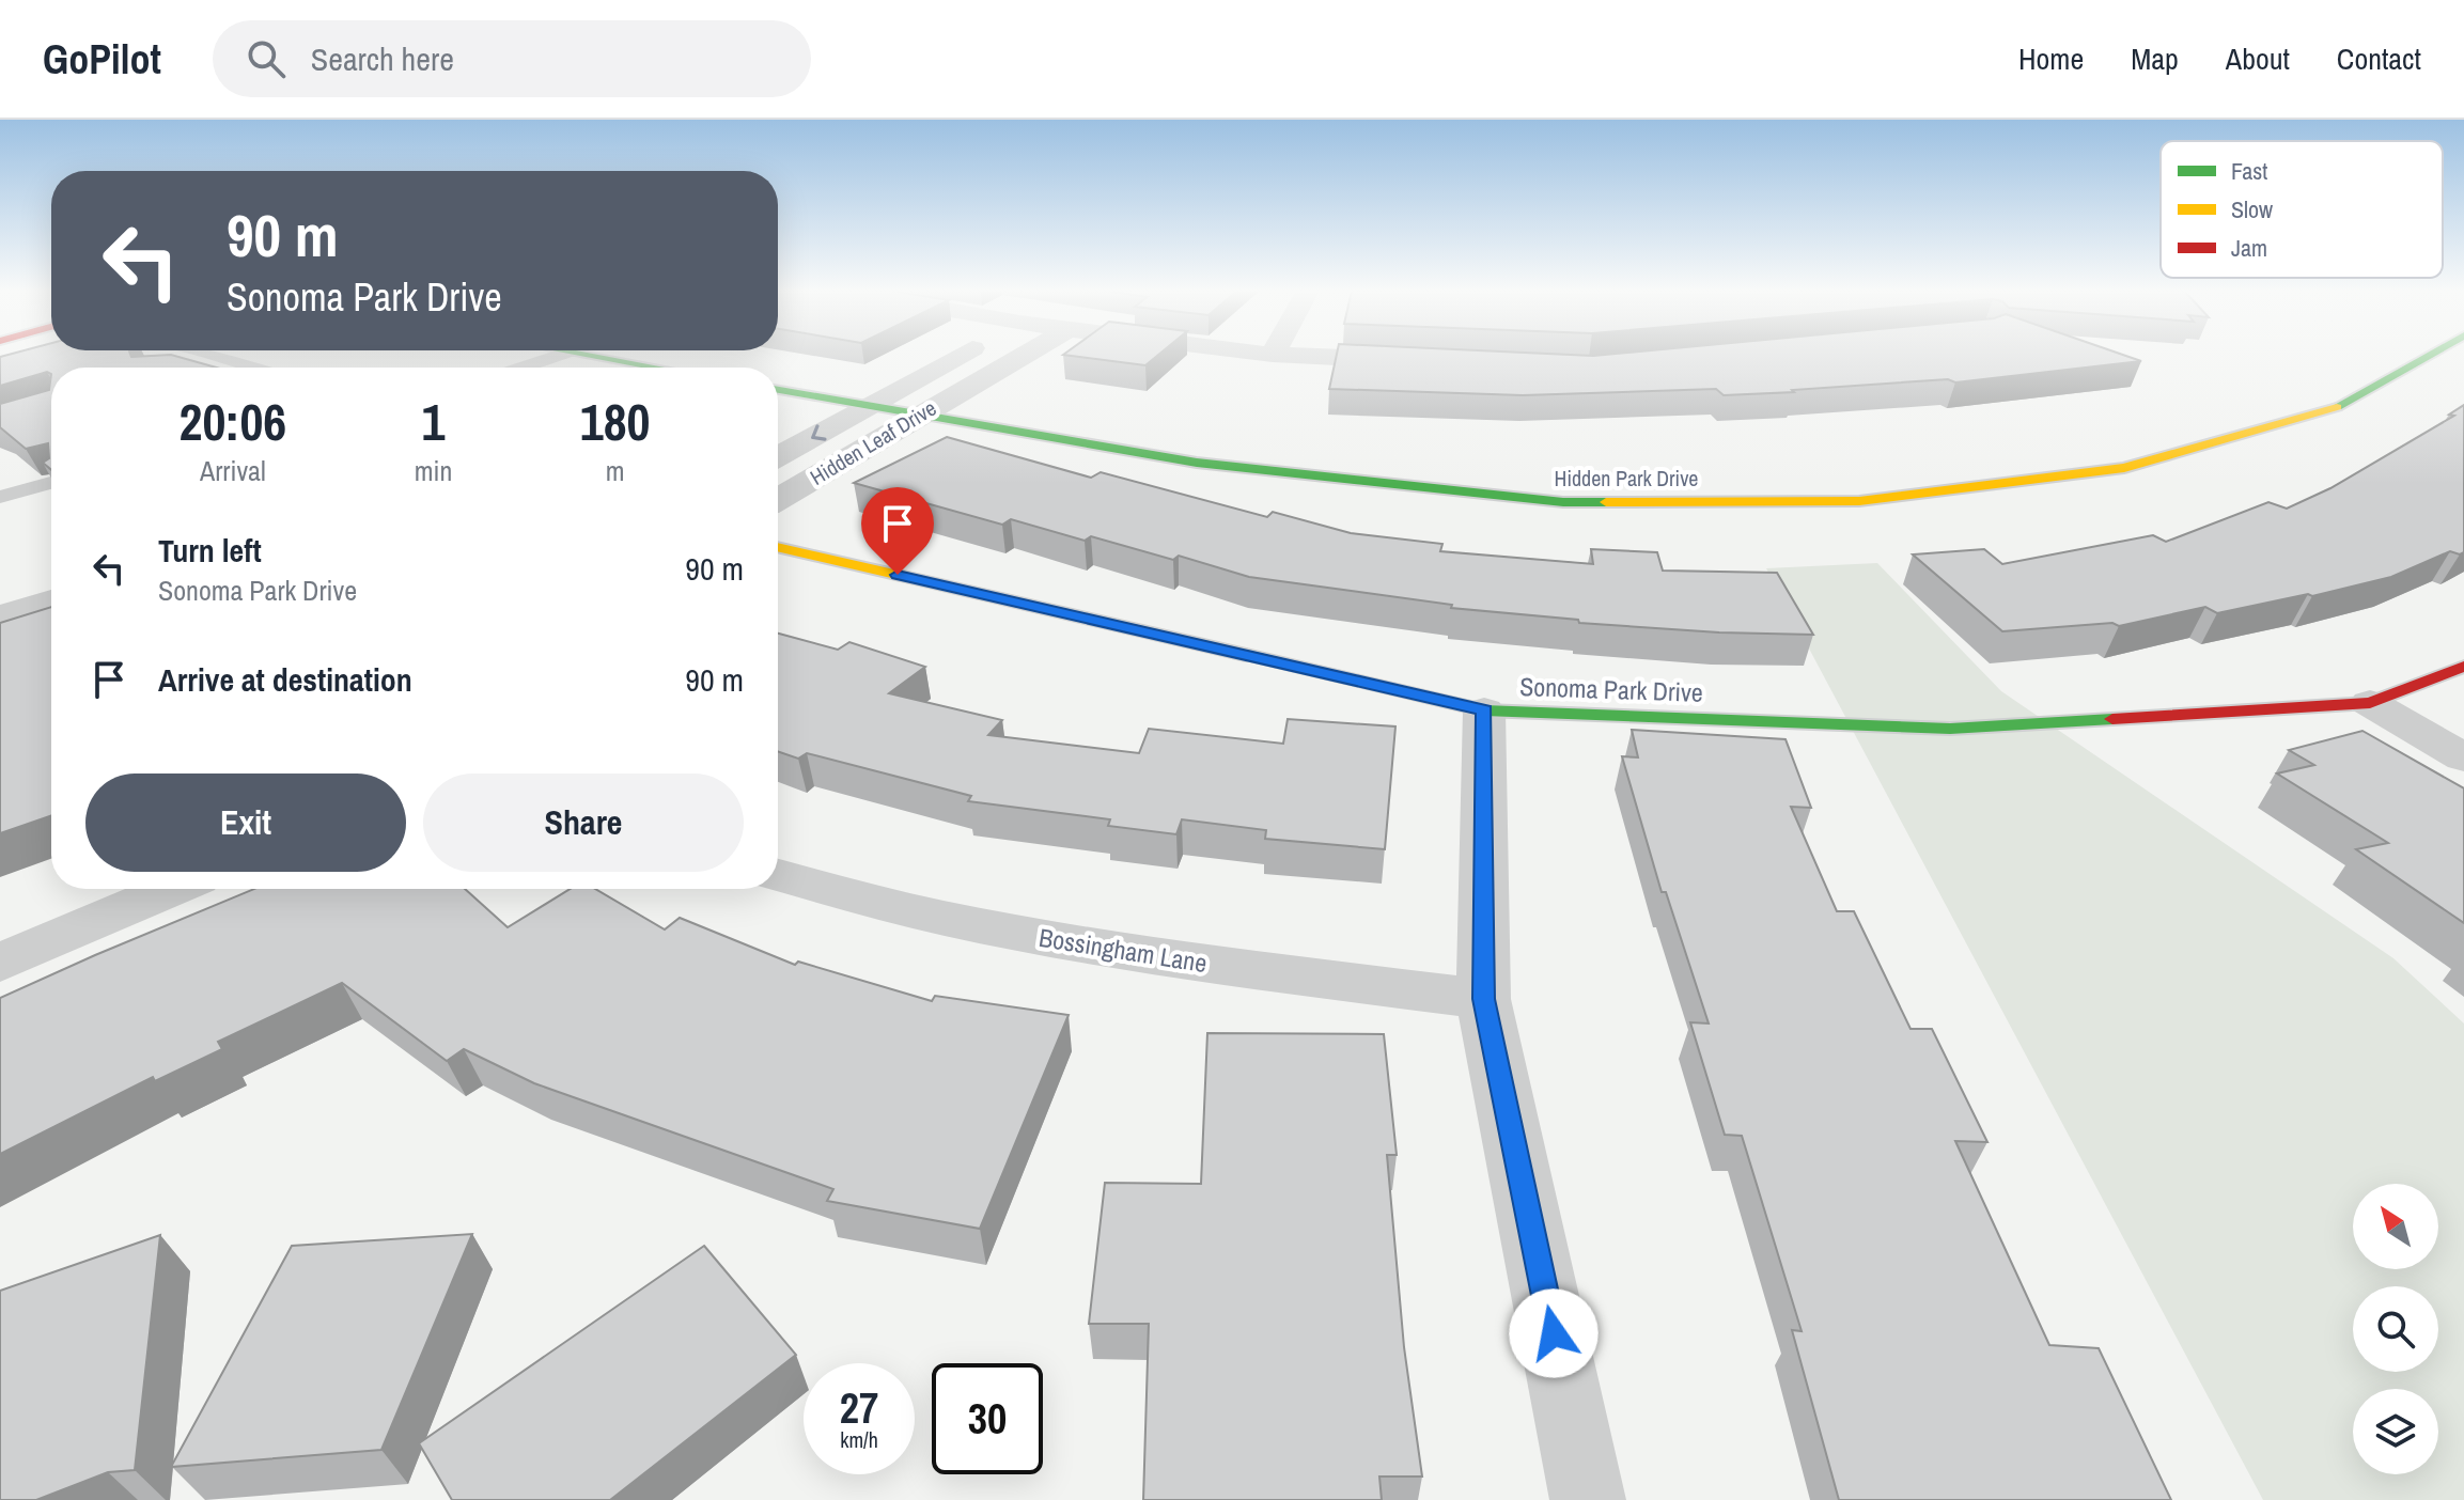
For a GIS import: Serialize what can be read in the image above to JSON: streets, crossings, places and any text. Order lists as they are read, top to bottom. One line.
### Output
{"streets":{"street":["Hidden Leaf Drive","Hidden Park Drive","Sonoma Park Drive","Bossingham Lane"]},"crossings":[["Hidden Leaf Drive","Hidden Park Drive"]],"legend":["Fast","Slow","Jam"],"north":"top left","page":{"header":"GoPilot","search":"Search here","nav":["Home","Map","About","Contact"],"turn":["90 m","Sonoma Park Drive"],"eta":["20:06","Arrival","1","min","180","m"],"list":[{"name":"Turn left","note":"Sonoma Park Drive","value":"90 m"},{"name":"Arrive at destination","value":"90 m"}],"buttons":["Exit","Share"],"speed":"27 km/h","limit":"30"}}
